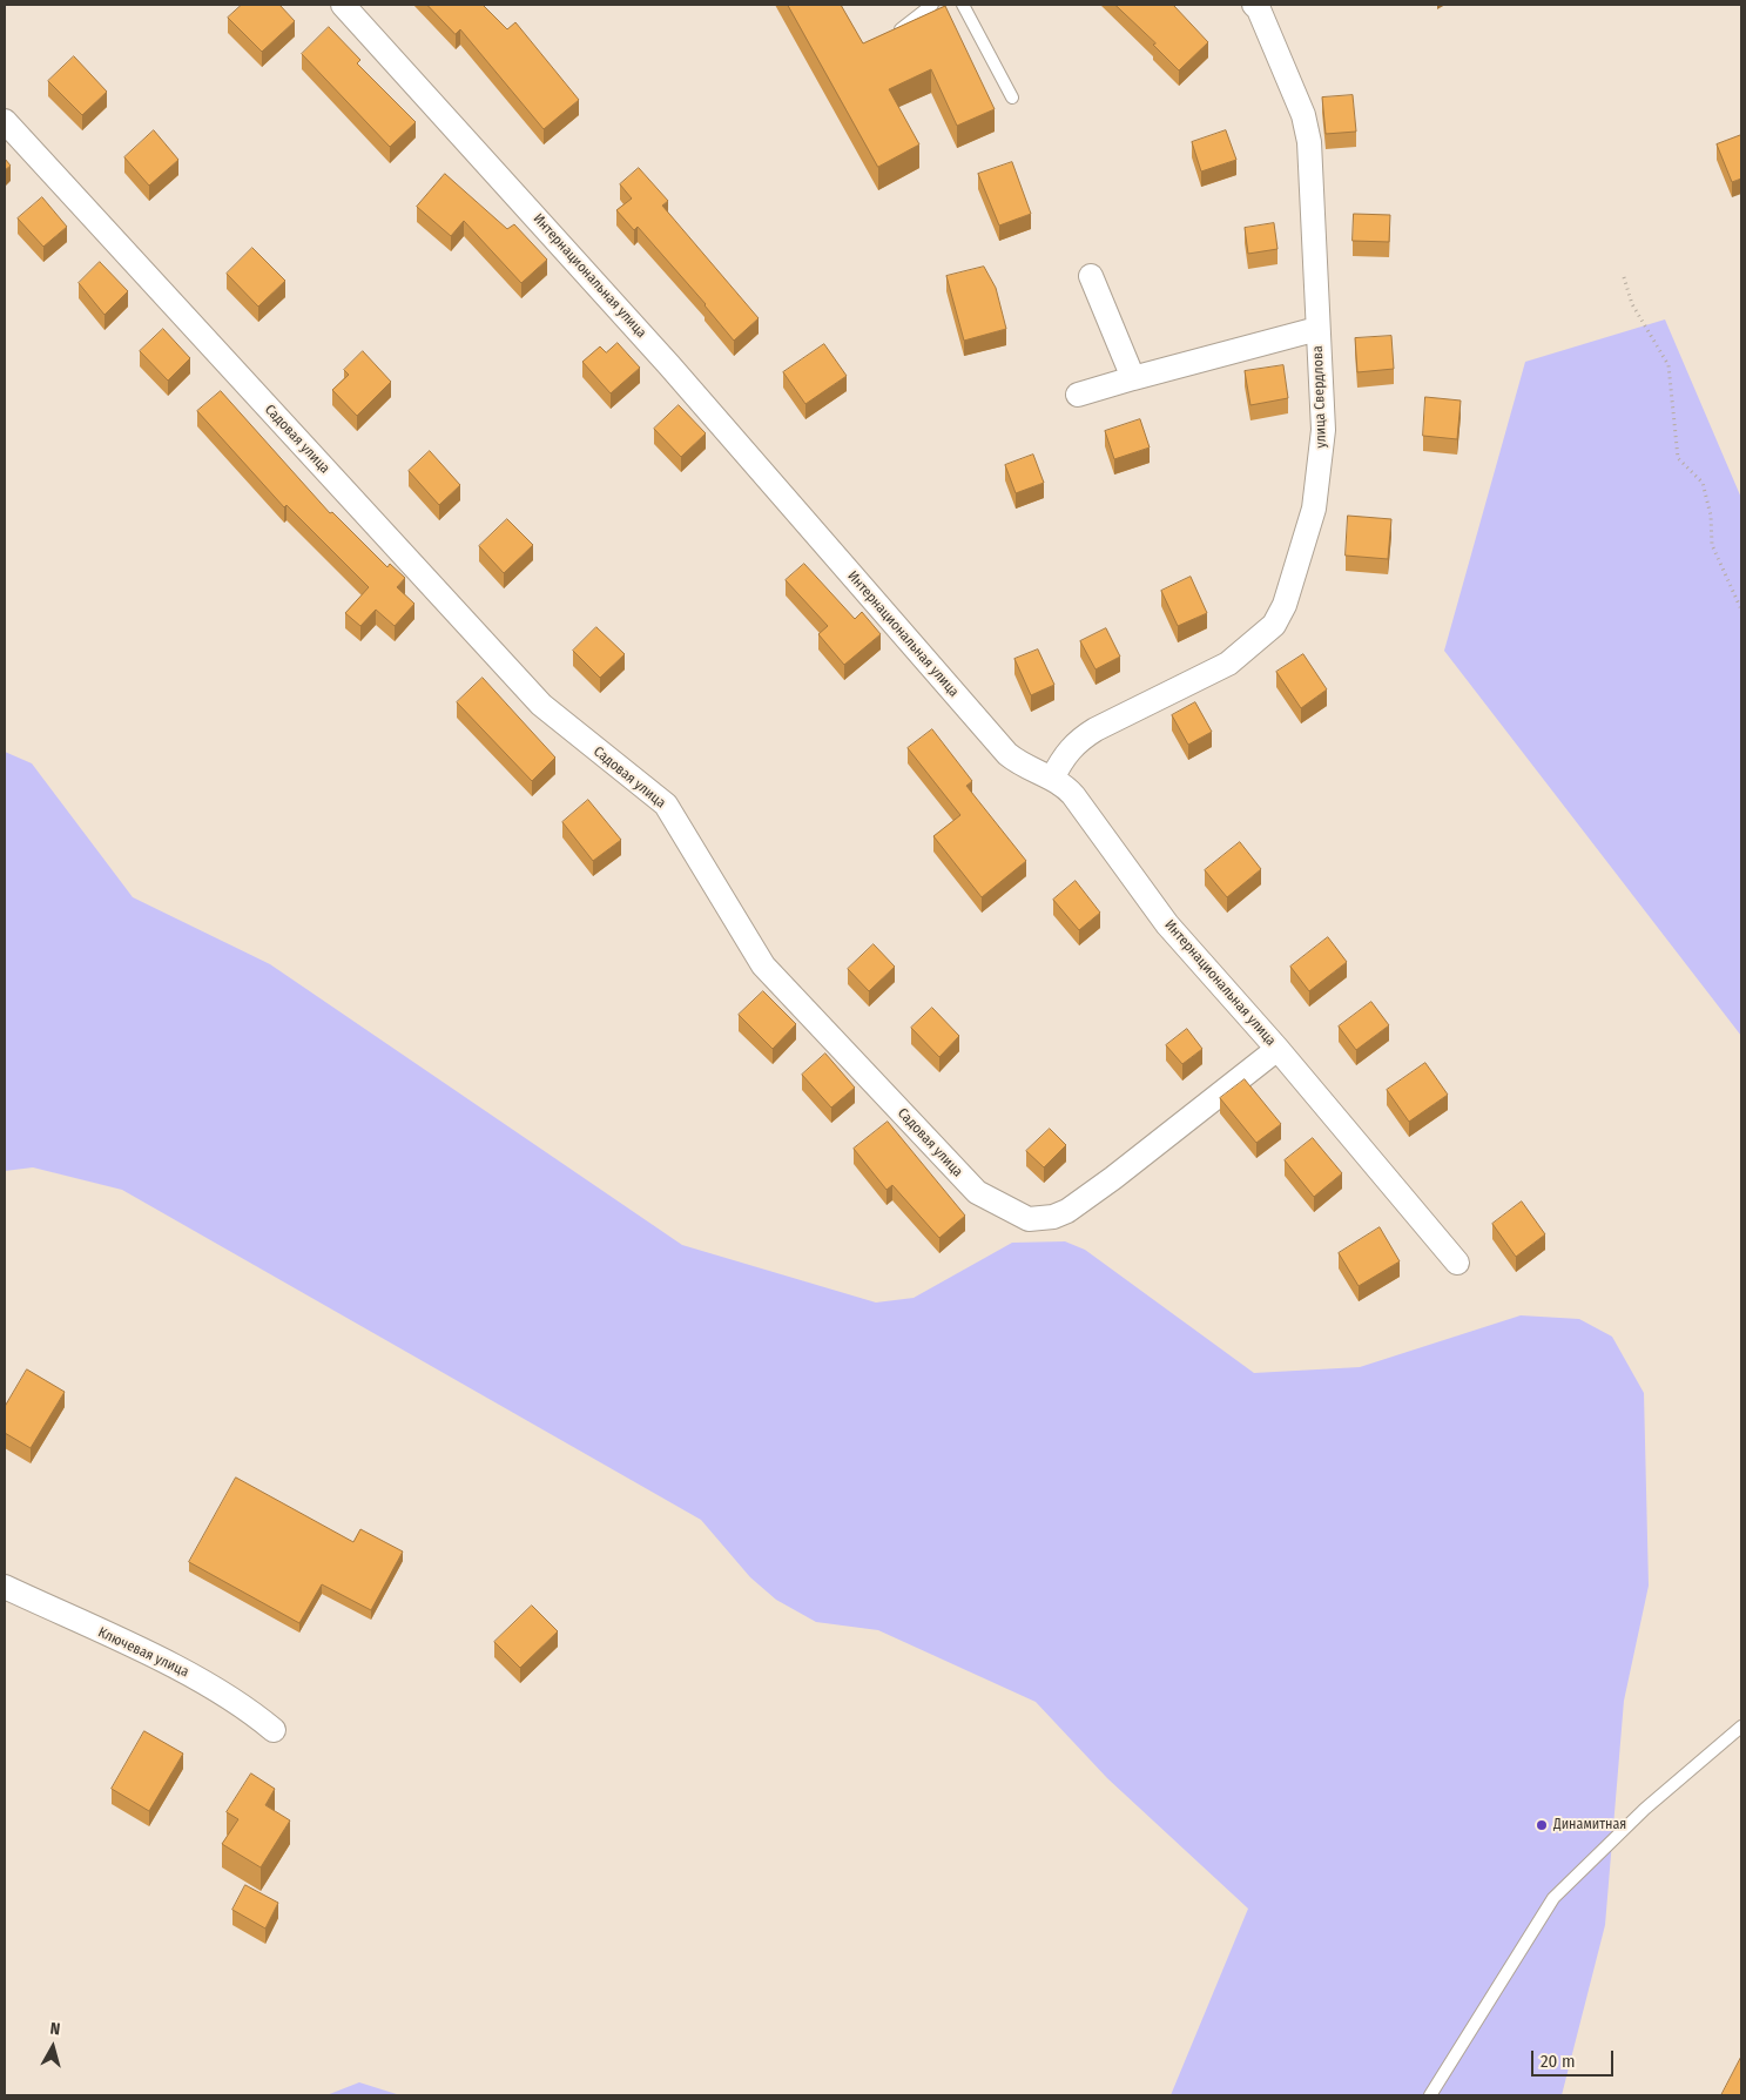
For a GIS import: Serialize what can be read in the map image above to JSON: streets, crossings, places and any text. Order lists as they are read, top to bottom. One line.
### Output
{"streets":{"street":["Интернациональная улица","улица Свердлова","Садовая улица","Ключевая улица"]},"crossings":[["Интернациональная улица","улица Свердлова"],["Интернациональная улица","Садовая улица"]],"places":["Динамитная"],"scale_bar":"20 m","north":"top"}
